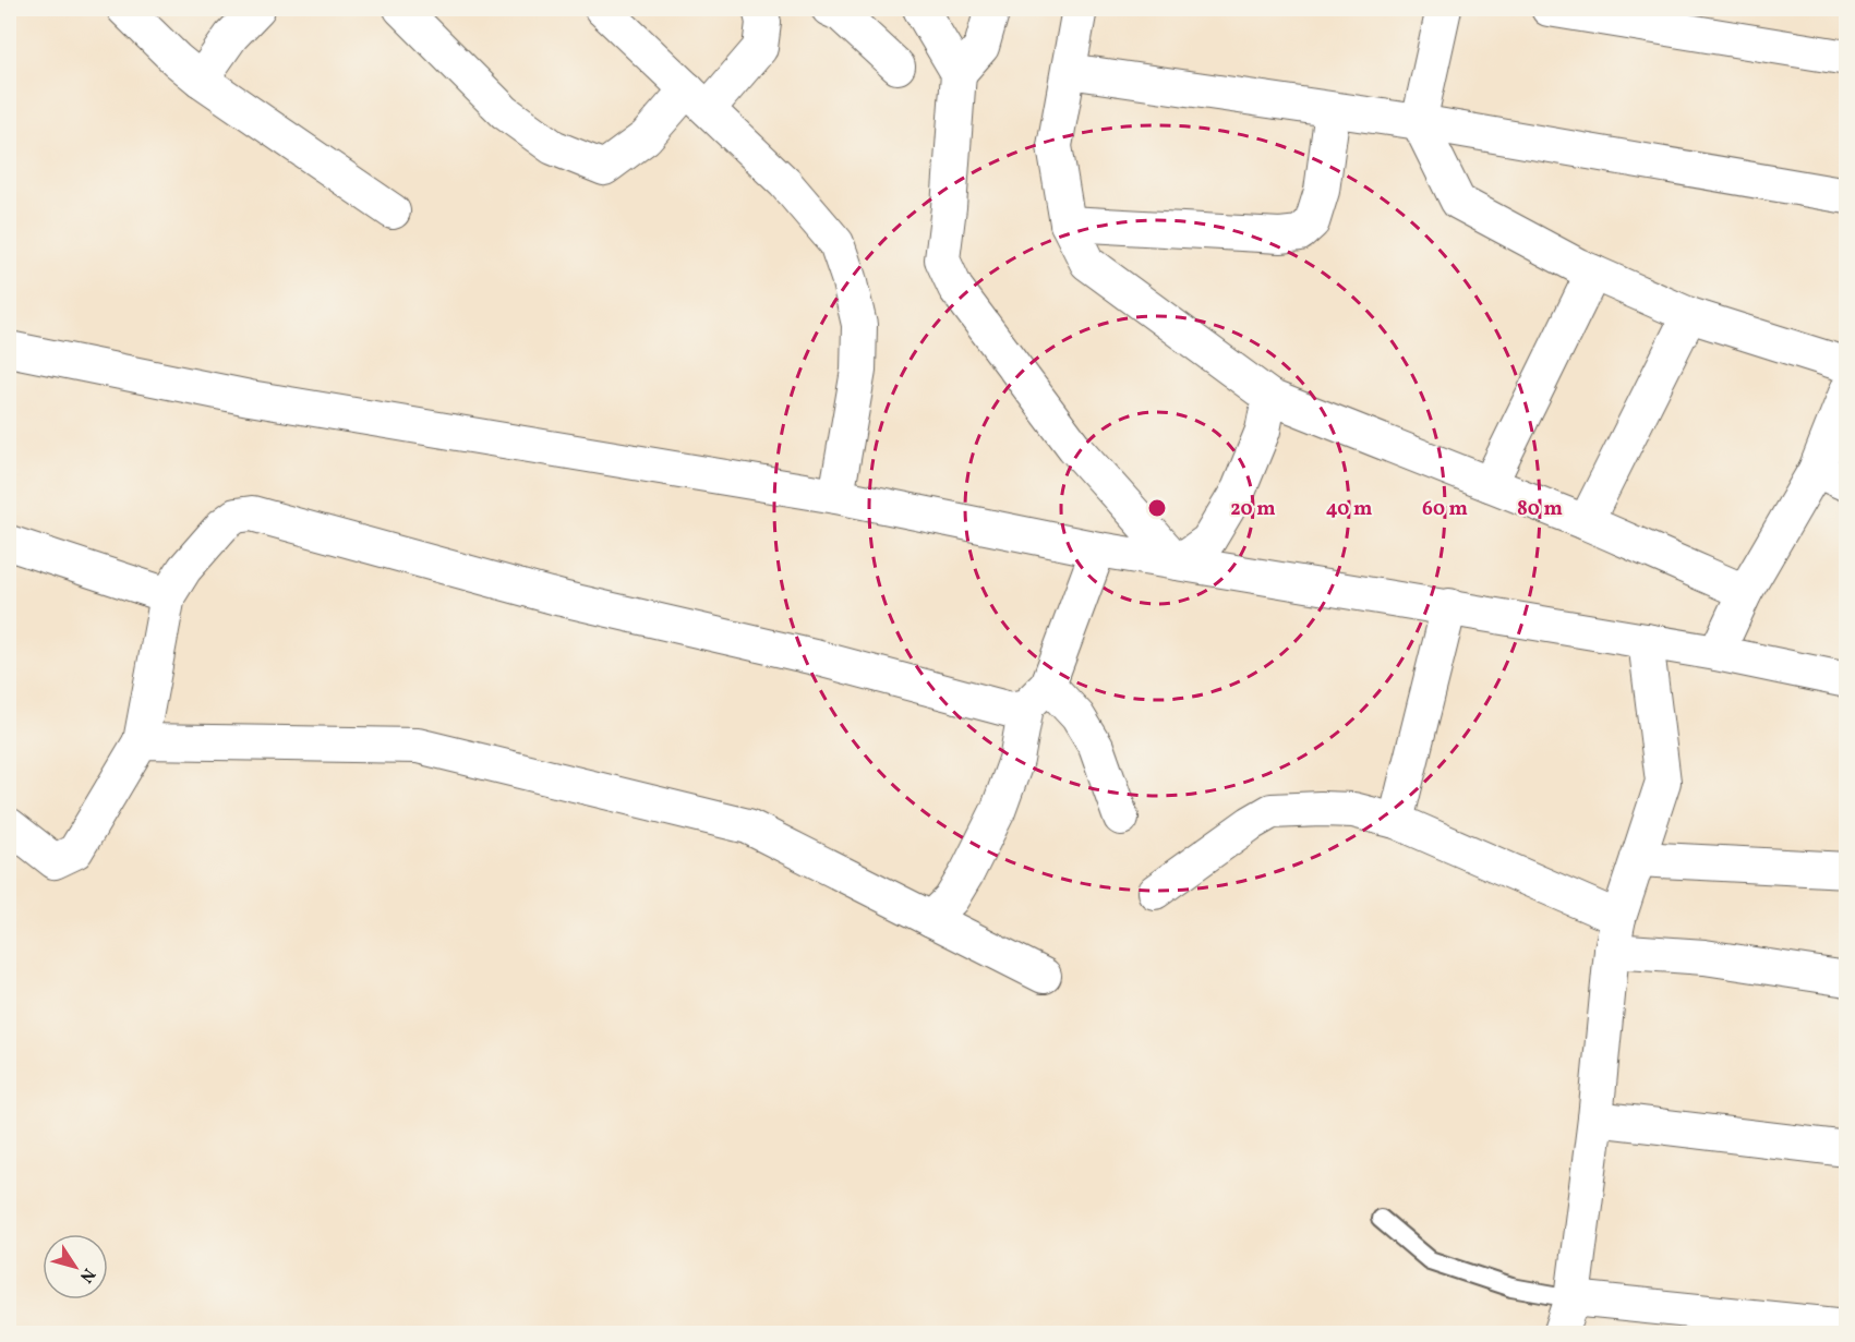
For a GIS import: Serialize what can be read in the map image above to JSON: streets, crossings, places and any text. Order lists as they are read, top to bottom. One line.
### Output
{"north":"bottom right","rings":["20 m","40 m","60 m","80 m"]}
